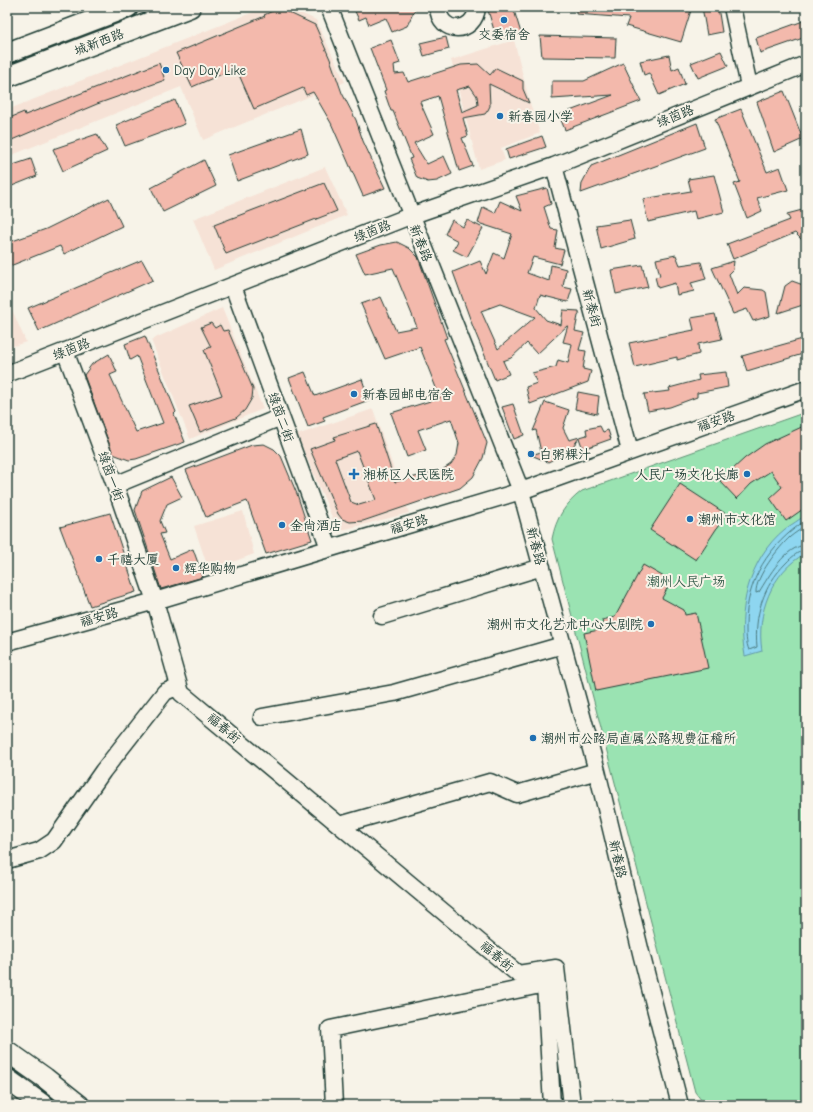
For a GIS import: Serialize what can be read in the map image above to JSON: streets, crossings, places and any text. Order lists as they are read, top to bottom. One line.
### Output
{"streets":{"main road":["城新西路"],"street":["绿茵路","新春路","新泰街","绿茵二街","福安路","绿茵一街","福春街"]},"crossings":[["绿茵路","新春路"],["绿茵路","新泰街"],["绿茵路","绿茵二街"],["绿茵路","绿茵一街"],["新春路","福安路"],["新泰街","福安路"],["绿茵二街","福安路"],["福安路","绿茵一街"],["福安路","福春街"],["绿茵一街","福春街"]],"parks":["潮州人民广场"],"places":{"other":["交委宿舍","Day Day Like","新春园小学","新春园邮电宿舍","白粥粿汁","人民广场文化长廊","潮州市文化馆","金尚酒店","千禧大厦","辉华购物","潮州市文化艺术中心大剧院","潮州市公路局直属公路规费征稽所"],"health":["湘桥区人民医院"]}}
